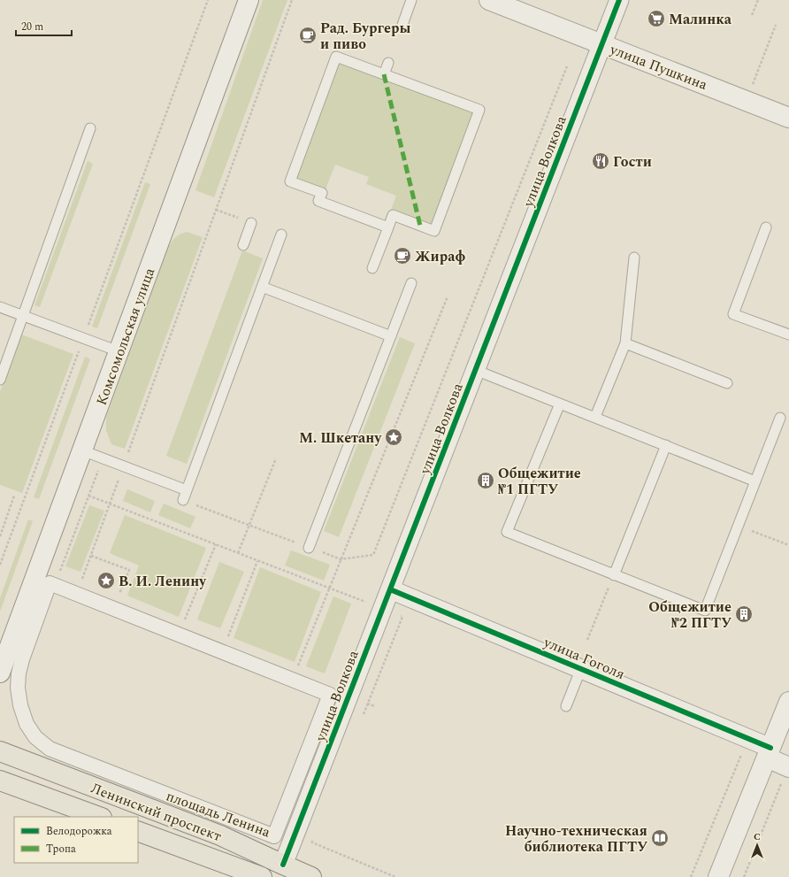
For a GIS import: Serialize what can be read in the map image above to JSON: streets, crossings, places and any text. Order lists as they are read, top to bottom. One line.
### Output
{"streets":{"main road":["улица Пушкина","Комсомольская улица","улица Гоголя","Ленинский проспект"],"street":["улица Волкова","площадь Ленина"]},"crossings":[["улица Пушкина","улица Волкова"],["улица Волкова","улица Гоголя"],["улица Волкова","Ленинский проспект"]],"places":{"supermarket":["Малинка"],"cafe":["Рад. Бургеры и пиво","Жираф"],"restaurant":["Гости"],"place":["М. Шкетану","В. И. Ленину"],"building":["Общежитие №1 ПГТУ","Общежитие №2 ПГТУ"],"library":["Научно-техническая библиотека ПГТУ"]},"legend":["Велодорожка","Тропа"],"scale_bar":"20 m","north":"top"}
